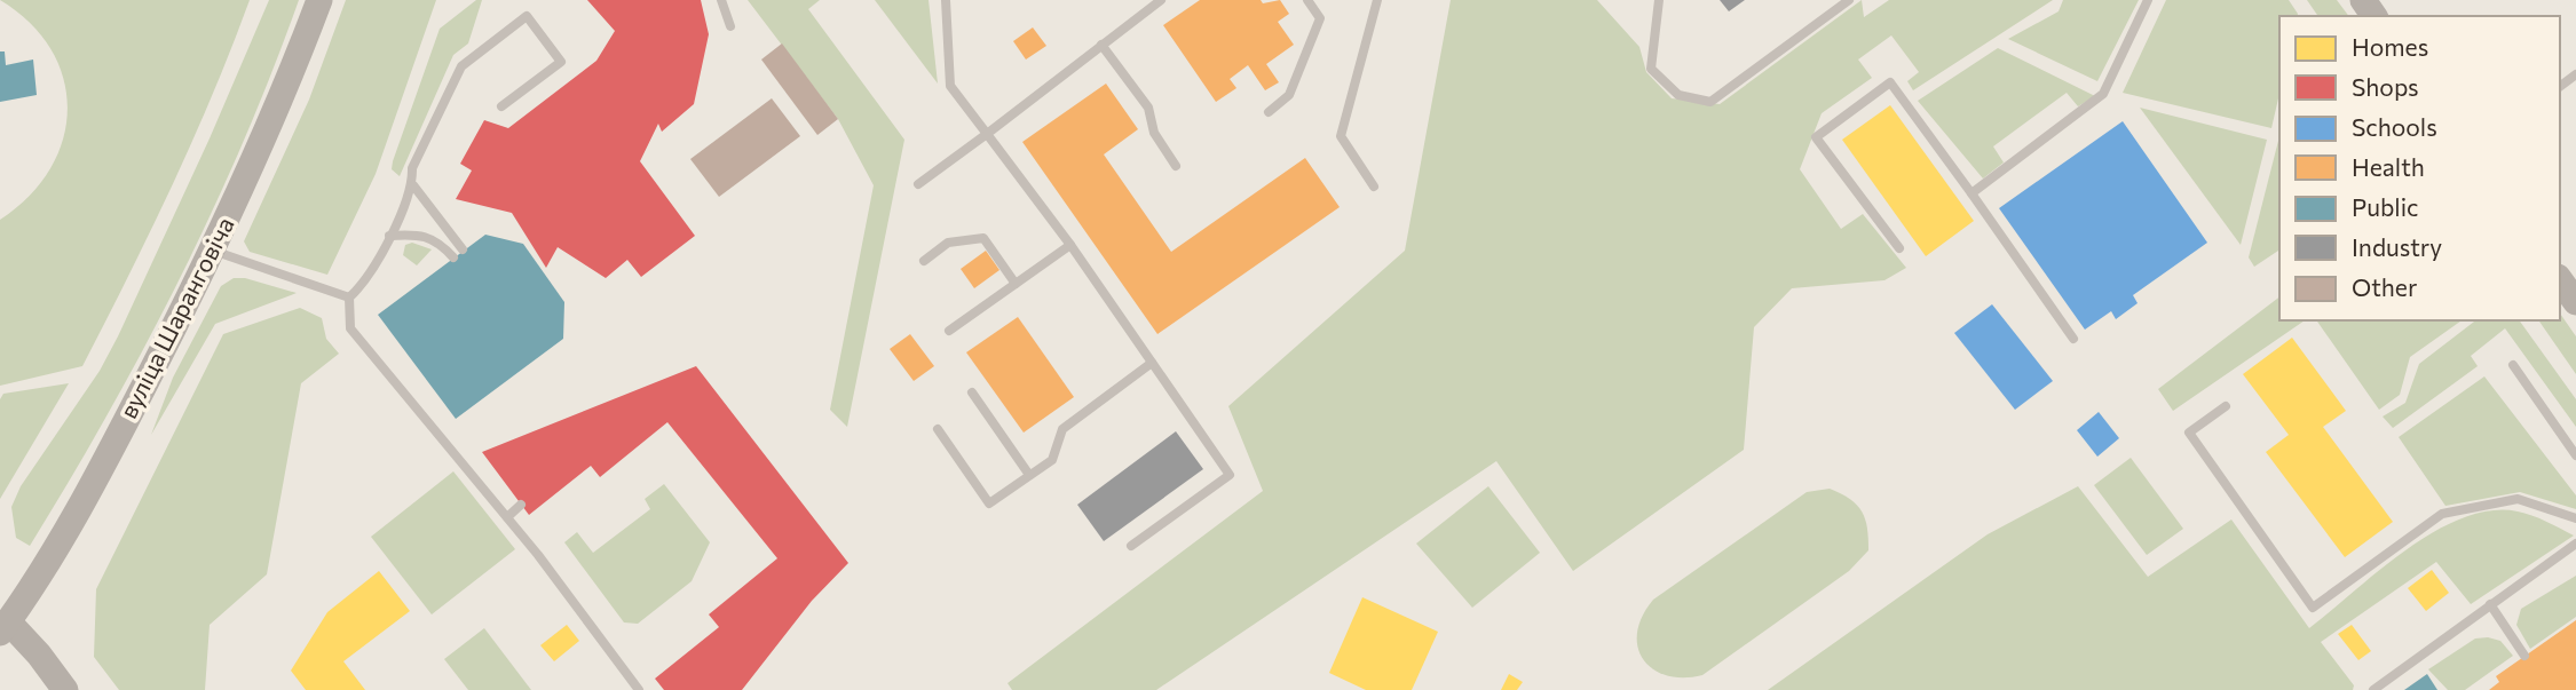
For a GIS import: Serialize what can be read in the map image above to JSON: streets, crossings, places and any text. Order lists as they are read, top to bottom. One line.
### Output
{"streets":{"main road":["вуліца Шаранговіча"]},"legend":["Homes","Shops","Schools","Health","Public","Industry","Other"]}
